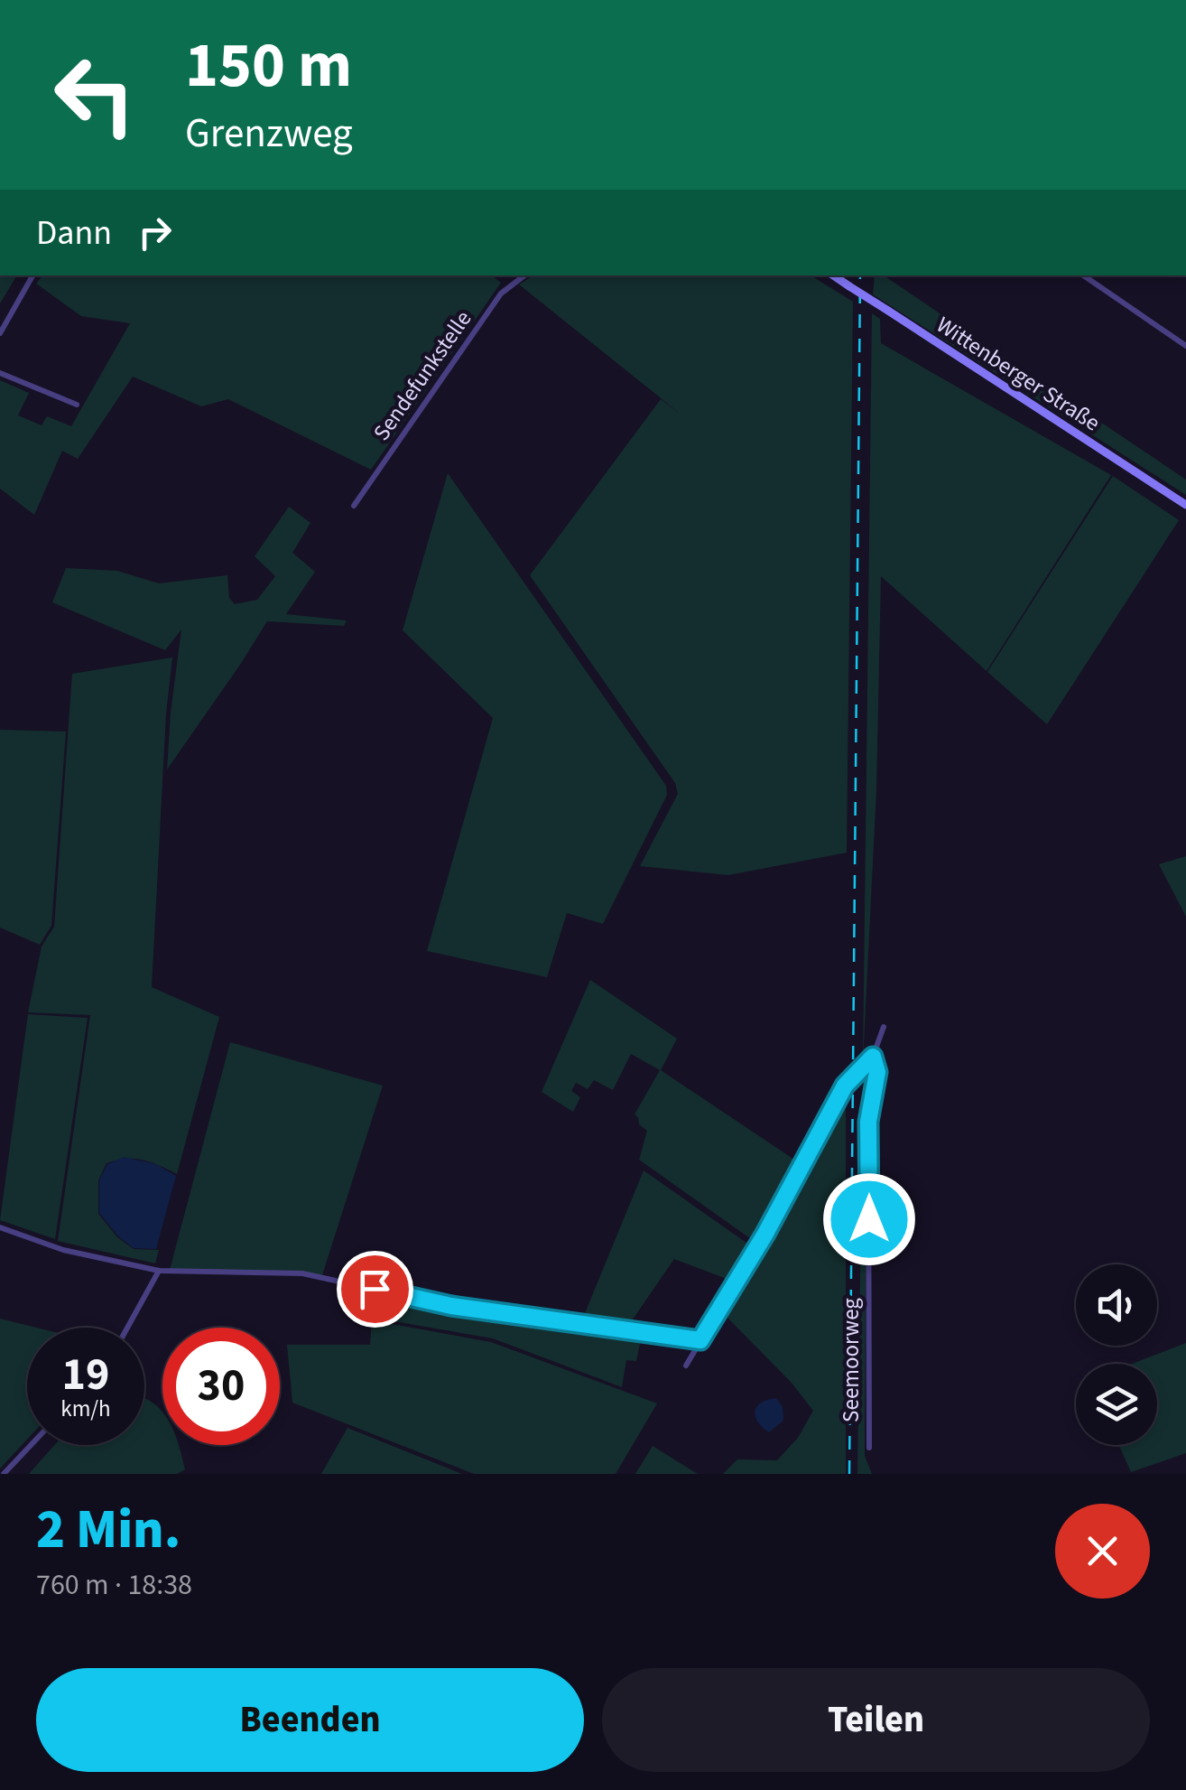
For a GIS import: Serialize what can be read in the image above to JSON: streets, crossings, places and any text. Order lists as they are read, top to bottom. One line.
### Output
{"streets":{"main road":["Wittenberger Straße"],"street":["Sendefunkstelle","Seemoorweg"]},"page":{"turn":["150 m","Grenzweg"],"then":"Dann","speed":"19 km/h","limit":"30","heading":["2 Min.","760 m · 18:38"],"buttons":["Beenden","Teilen"]}}
